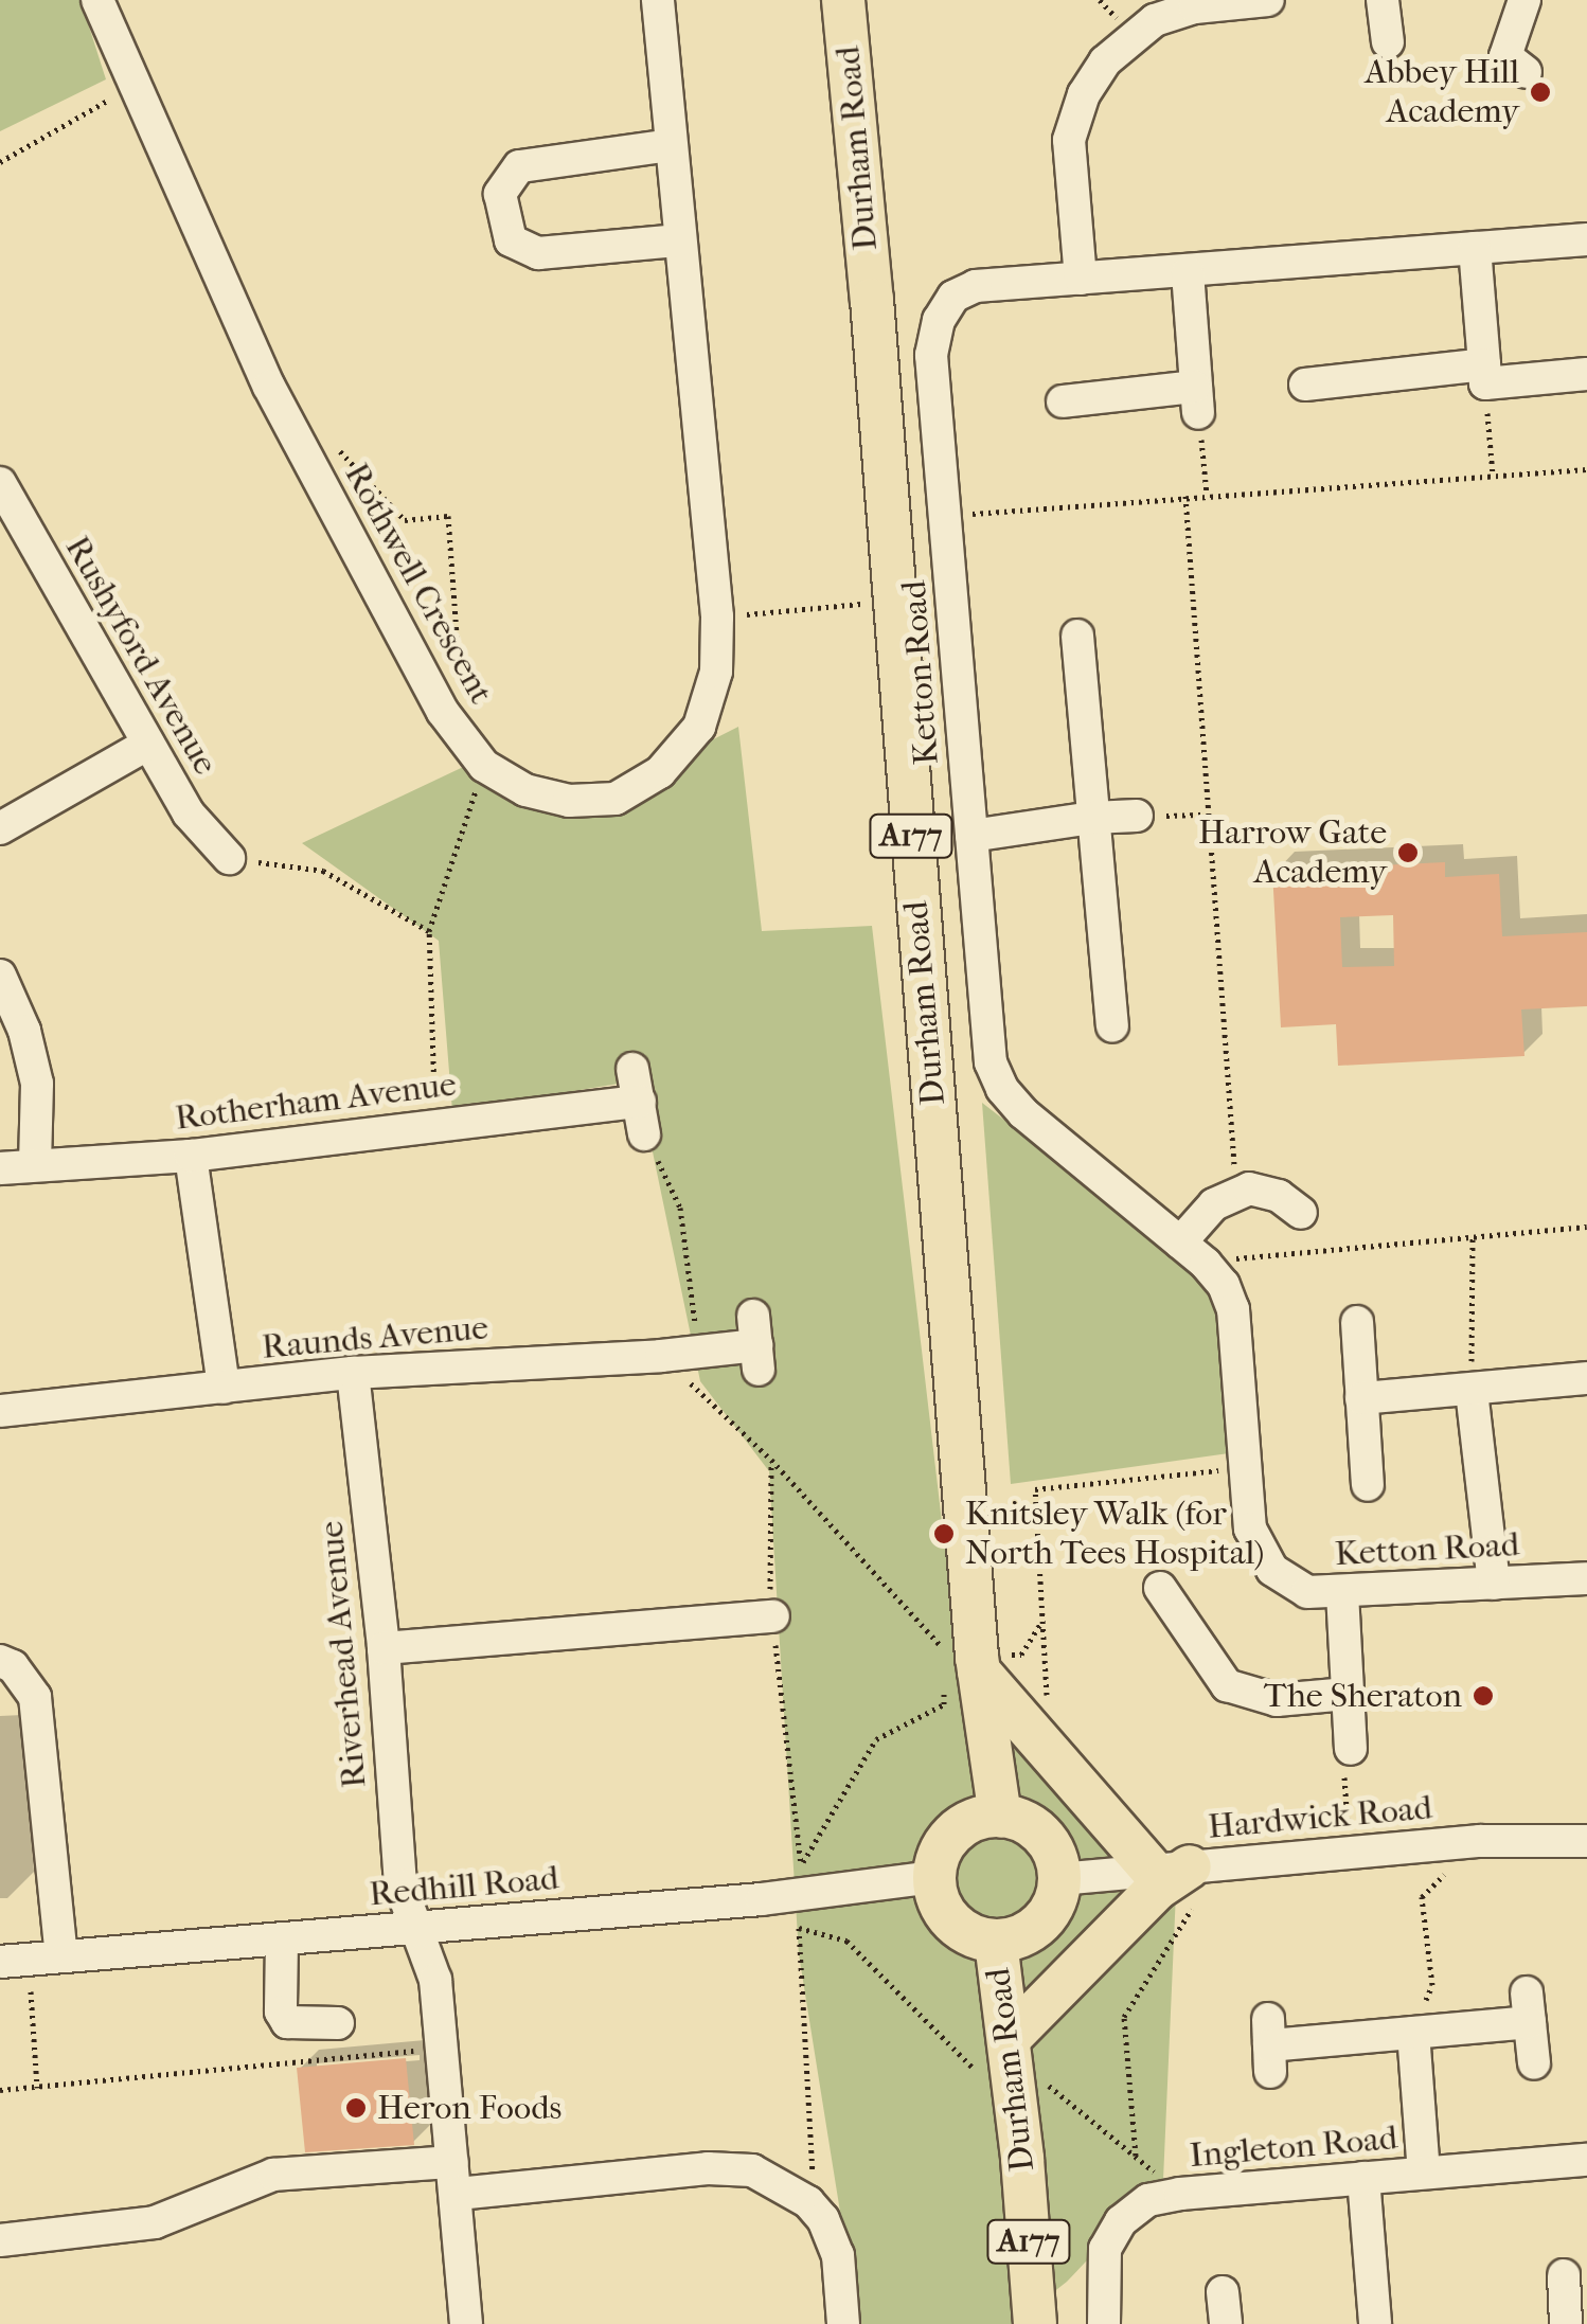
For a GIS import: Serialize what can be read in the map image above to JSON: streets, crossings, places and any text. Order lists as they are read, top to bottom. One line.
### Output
{"streets":{"main road":["Durham Road","A177"],"street":["Rothwell Crescent","Rushyford Avenue","Ketton Road","Rotherham Avenue","Raunds Avenue","Riverhead Avenue","Hardwick Road","Redhill Road","Ingleton Road"]},"crossings":[["Durham Road","Hardwick Road"],["Durham Road","Redhill Road"],["Raunds Avenue","Riverhead Avenue"],["Riverhead Avenue","Redhill Road"],["Hardwick Road","Redhill Road"]],"places":["Abbey Hill Academy","Harrow Gate Academy","Knitsley Walk (for North Tees Hospital)","The Sheraton","Heron Foods"]}
